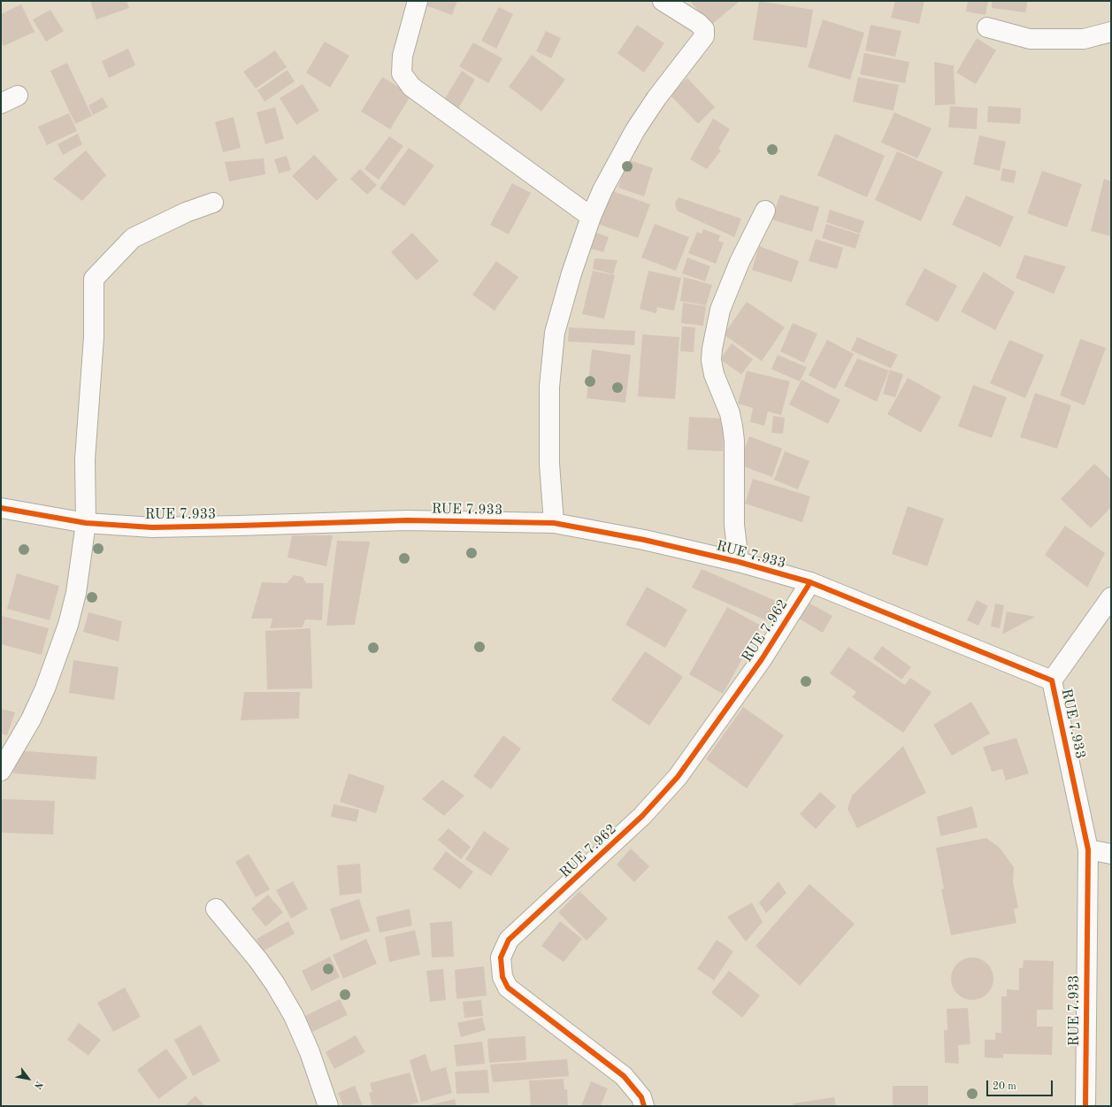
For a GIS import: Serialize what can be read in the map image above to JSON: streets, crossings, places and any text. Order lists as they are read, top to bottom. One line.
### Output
{"streets":{"street":["RUE 7.933","RUE 7.962"]},"crossings":[["RUE 7.933","RUE 7.962"]],"scale_bar":"20 m","north":"bottom right"}
